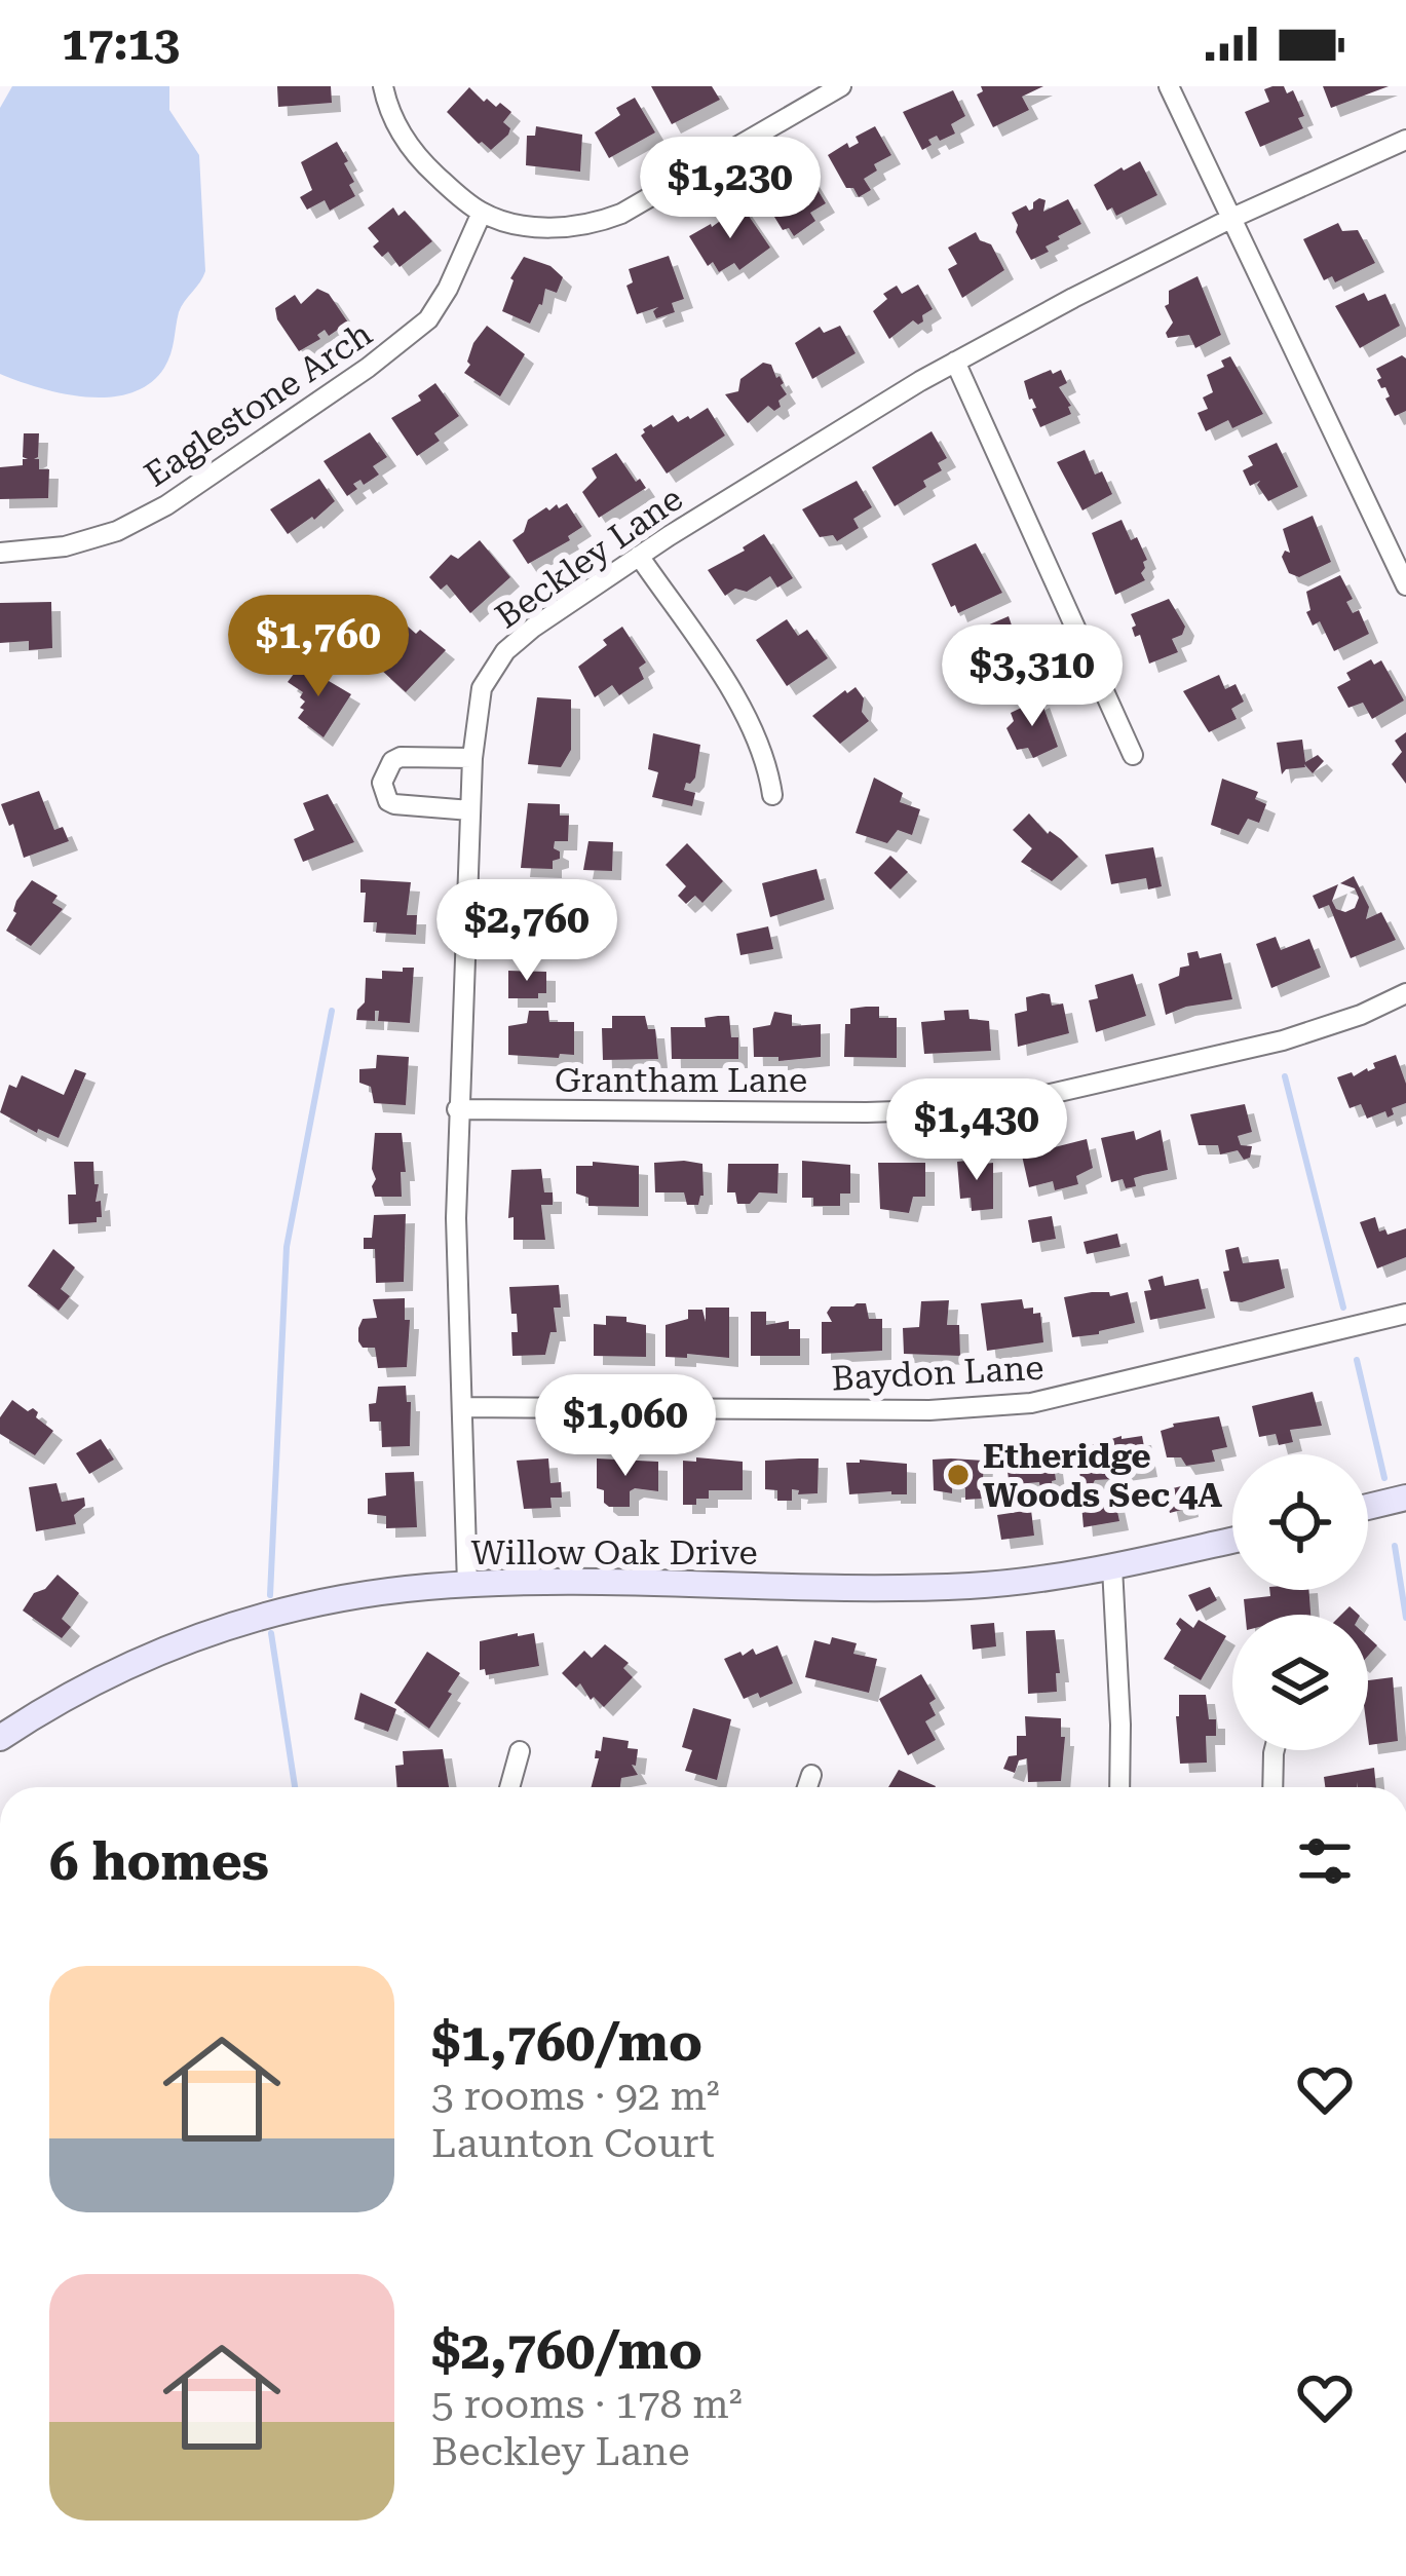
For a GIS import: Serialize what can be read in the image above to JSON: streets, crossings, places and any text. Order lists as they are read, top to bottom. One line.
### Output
{"streets":{"street":["Eaglestone Arch","Beckley Lane","Grantham Lane","Baydon Lane","Willow Oak Drive"]},"crossings":[["Beckley Lane","Grantham Lane"],["Beckley Lane","Baydon Lane"],["Beckley Lane","Willow Oak Drive"]],"places":["Etheridge Woods Sec 4A"],"page":{"status":"17:13","price":["$1,230","$1,760","$3,310","$2,760","$1,430","$1,060"],"heading":"6 homes","list":[{"name":"$1,760/mo","note":"3 rooms · 92 m² · Launton Court"},{"name":"$2,760/mo","note":"5 rooms · 178 m² · Beckley Lane"}]}}
